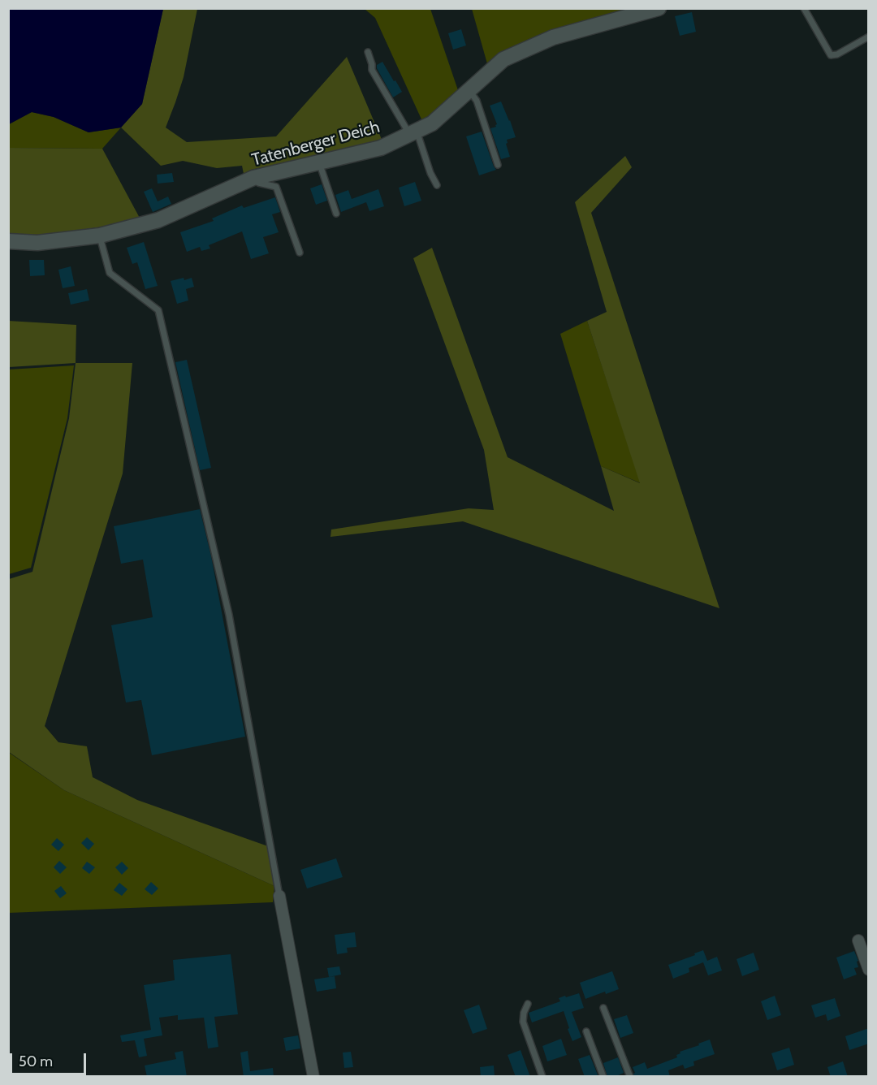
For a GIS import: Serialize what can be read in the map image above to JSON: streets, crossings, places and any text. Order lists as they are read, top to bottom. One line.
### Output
{"streets":{"street":["Tatenberger Deich"]},"scale_bar":"50 m"}
